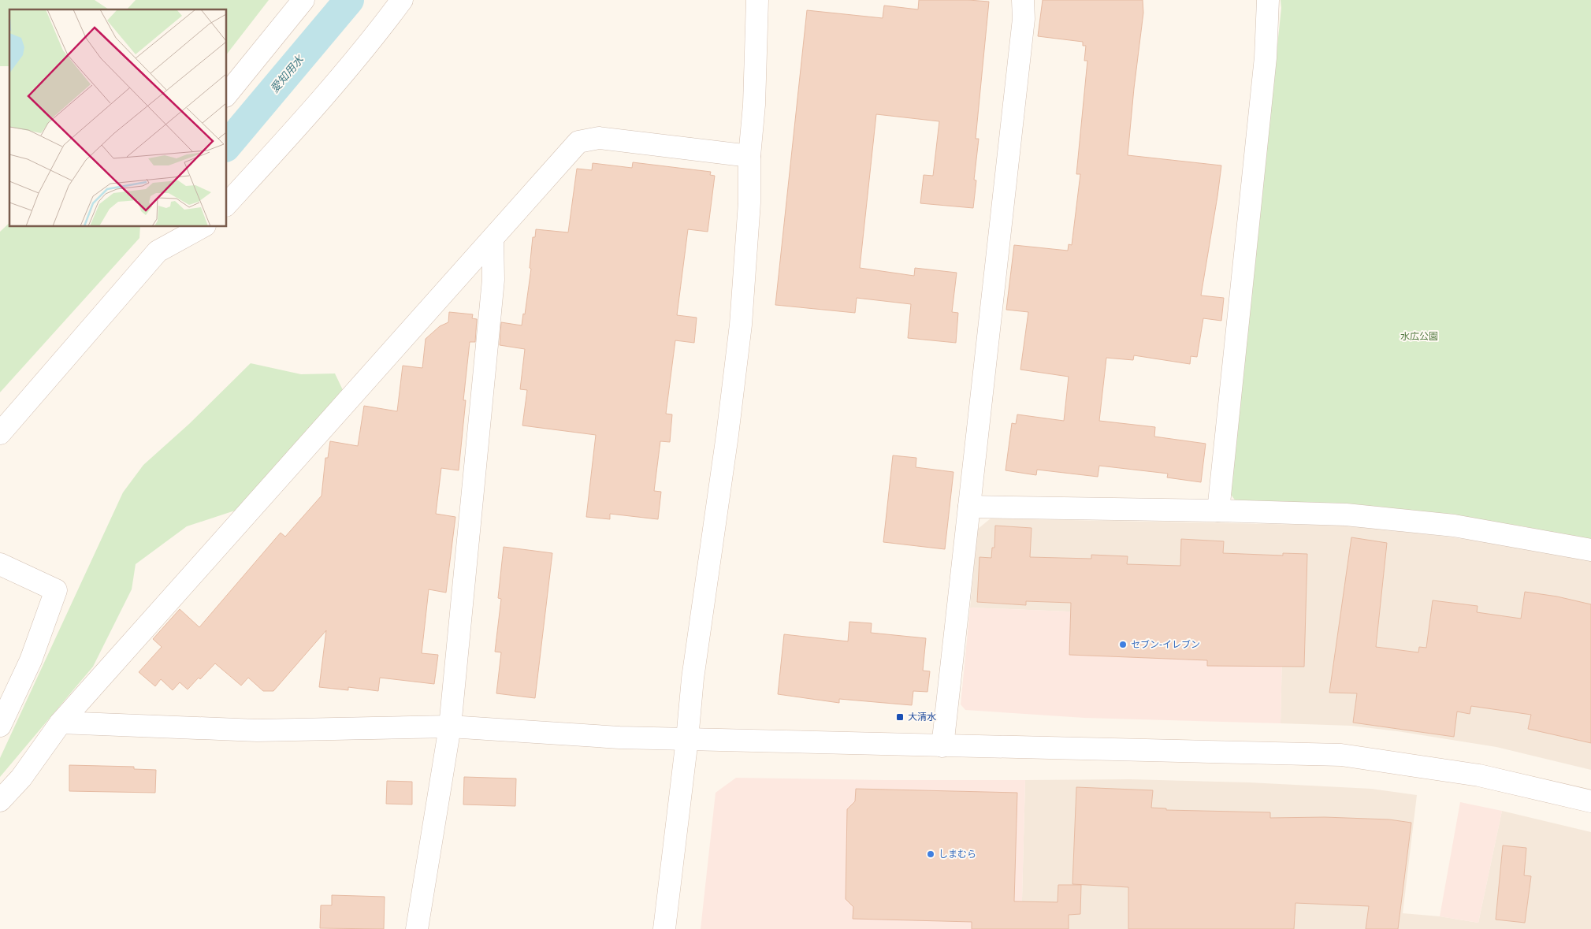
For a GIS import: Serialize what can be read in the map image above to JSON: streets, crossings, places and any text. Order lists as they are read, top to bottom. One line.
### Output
{"water":["愛知用水"],"parks":["水広公園"],"places":{"other":["セブン-イレブン","しまむら"],"transit":["大清水"]}}
